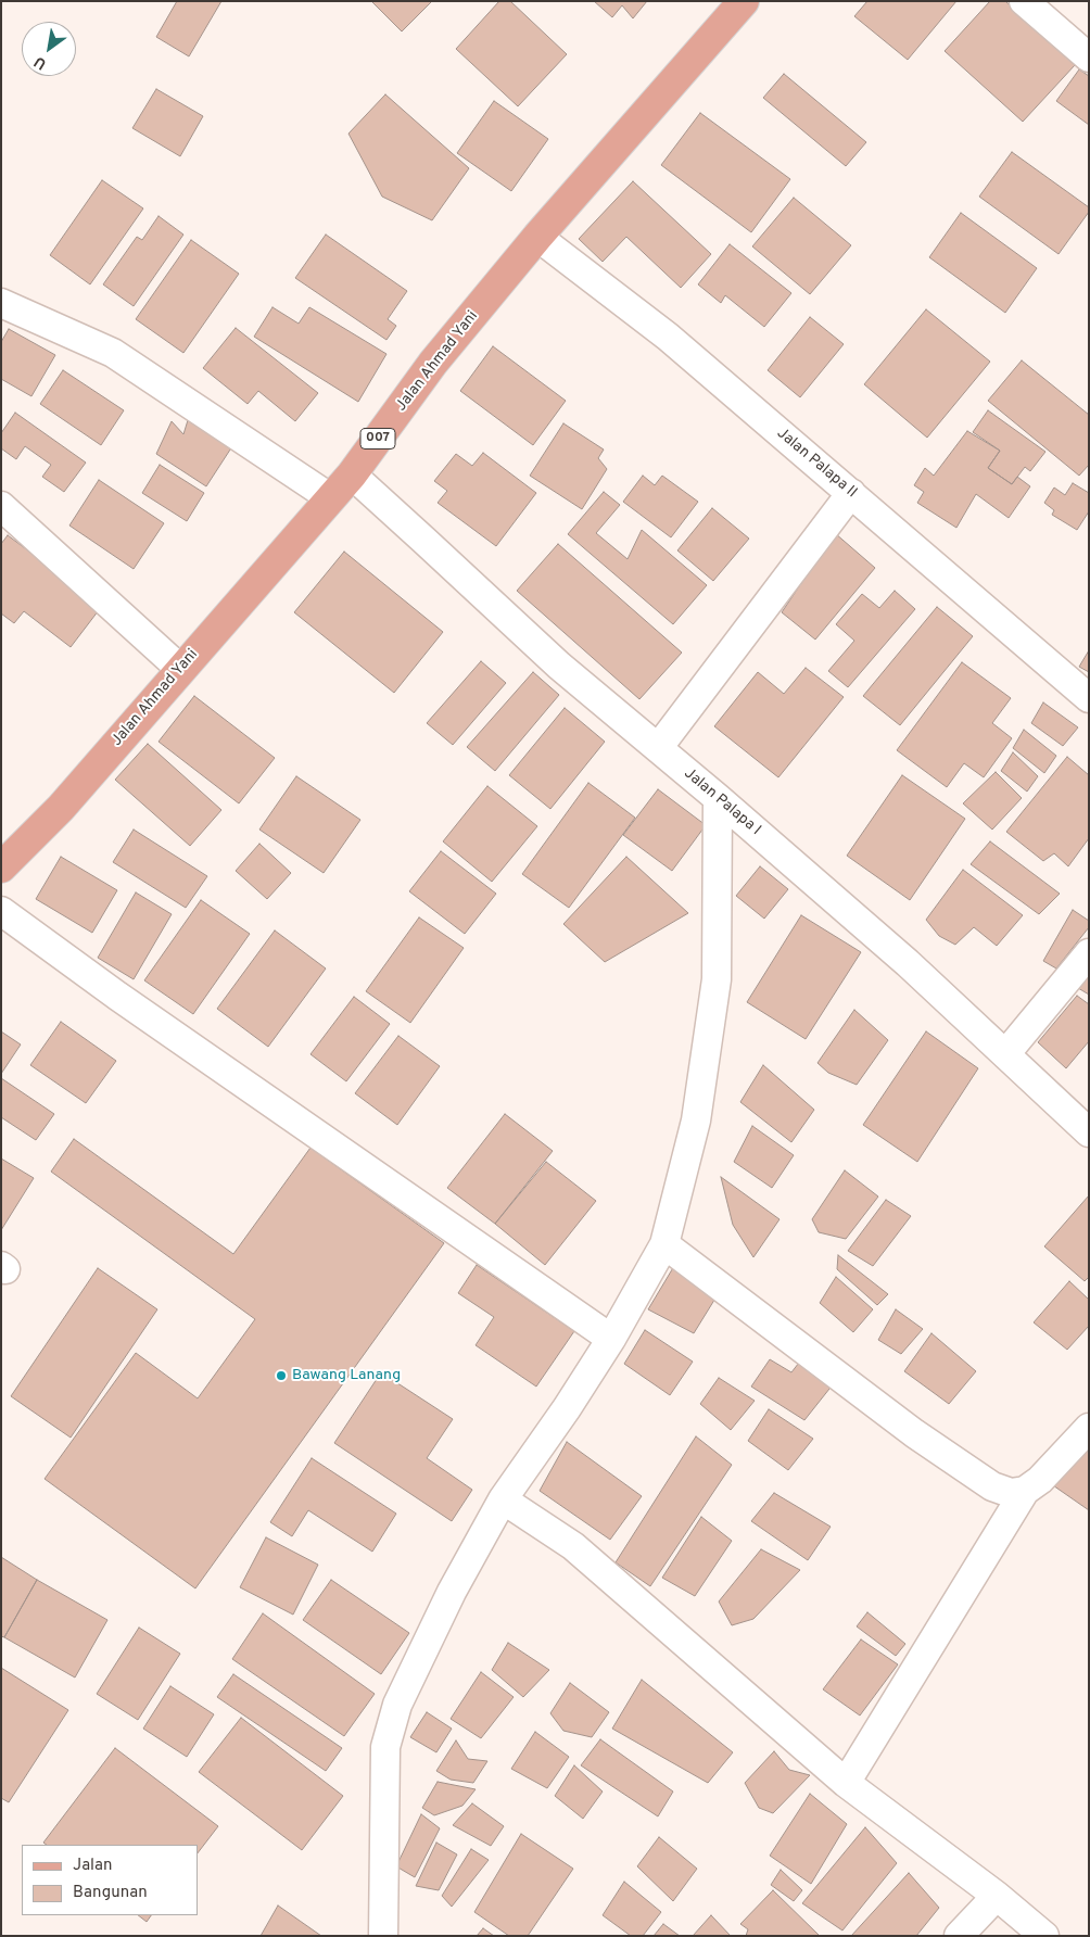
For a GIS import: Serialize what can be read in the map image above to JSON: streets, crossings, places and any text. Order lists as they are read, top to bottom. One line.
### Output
{"streets":{"main road":["Jalan Ahmad Yani","007"],"street":["Jalan Palapa II","Jalan Palapa I"]},"crossings":[["Jalan Ahmad Yani","Jalan Palapa II"],["Jalan Ahmad Yani","Jalan Palapa I"]],"places":["Bawang Lanang"],"legend":["Jalan","Bangunan"],"north":"bottom left"}
